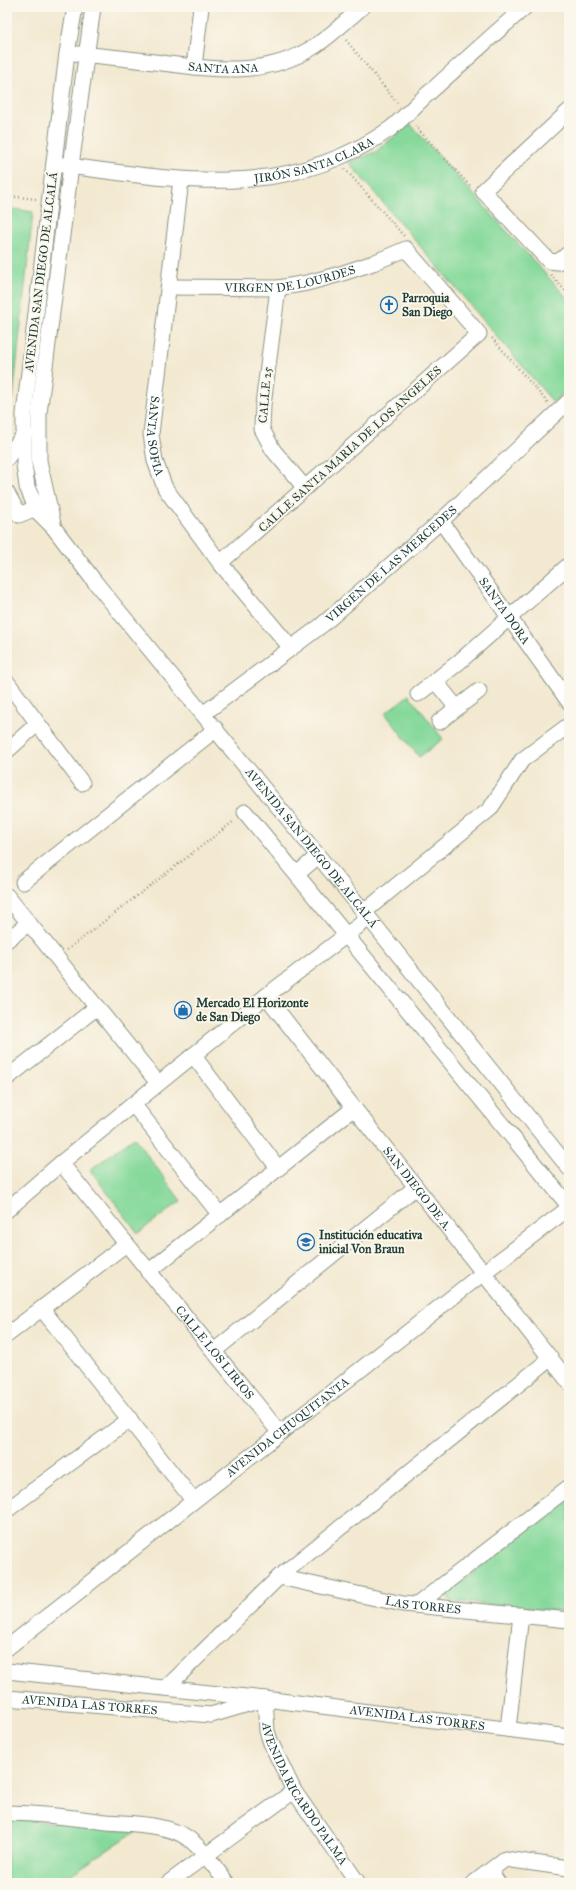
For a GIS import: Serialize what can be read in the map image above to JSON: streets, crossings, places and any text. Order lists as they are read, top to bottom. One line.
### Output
{"streets":{"street":["SANTA ANA","JIRÓN SANTA CLARA","AVENIDA SAN DIEGO DE ALCALÁ","VIRGEN DE LOURDES","CALLE 25","SANTA SOFIA","CALLE SANTA MARIA DE LOS ANGELES","VIRGEN DE LAS MERCEDES","SANTA DORA","SAN DIEGO DE A.","CALLE LOS LIRIOS","AVENIDA CHUQUITANTA","LAS TORRES","AVENIDA LAS TORRES","AVENIDA RICARDO PALMA"]},"crossings":[["SANTA ANA","AVENIDA SAN DIEGO DE ALCALÁ"],["JIRÓN SANTA CLARA","AVENIDA SAN DIEGO DE ALCALÁ"],["JIRÓN SANTA CLARA","SANTA SOFIA"],["AVENIDA SAN DIEGO DE ALCALÁ","VIRGEN DE LAS MERCEDES"],["VIRGEN DE LOURDES","CALLE 25"],["VIRGEN DE LOURDES","SANTA SOFIA"],["CALLE 25","CALLE SANTA MARIA DE LOS ANGELES"],["SANTA SOFIA","CALLE SANTA MARIA DE LOS ANGELES"],["SANTA SOFIA","VIRGEN DE LAS MERCEDES"],["VIRGEN DE LAS MERCEDES","SANTA DORA"],["SAN DIEGO DE A.","AVENIDA CHUQUITANTA"],["CALLE LOS LIRIOS","AVENIDA CHUQUITANTA"],["AVENIDA LAS TORRES","AVENIDA RICARDO PALMA"]],"places":{"church":["Parroquia San Diego"],"shop":["Mercado El Horizonte de San Diego"],"school or university":["Institución educativa inicial Von Braun"]}}
